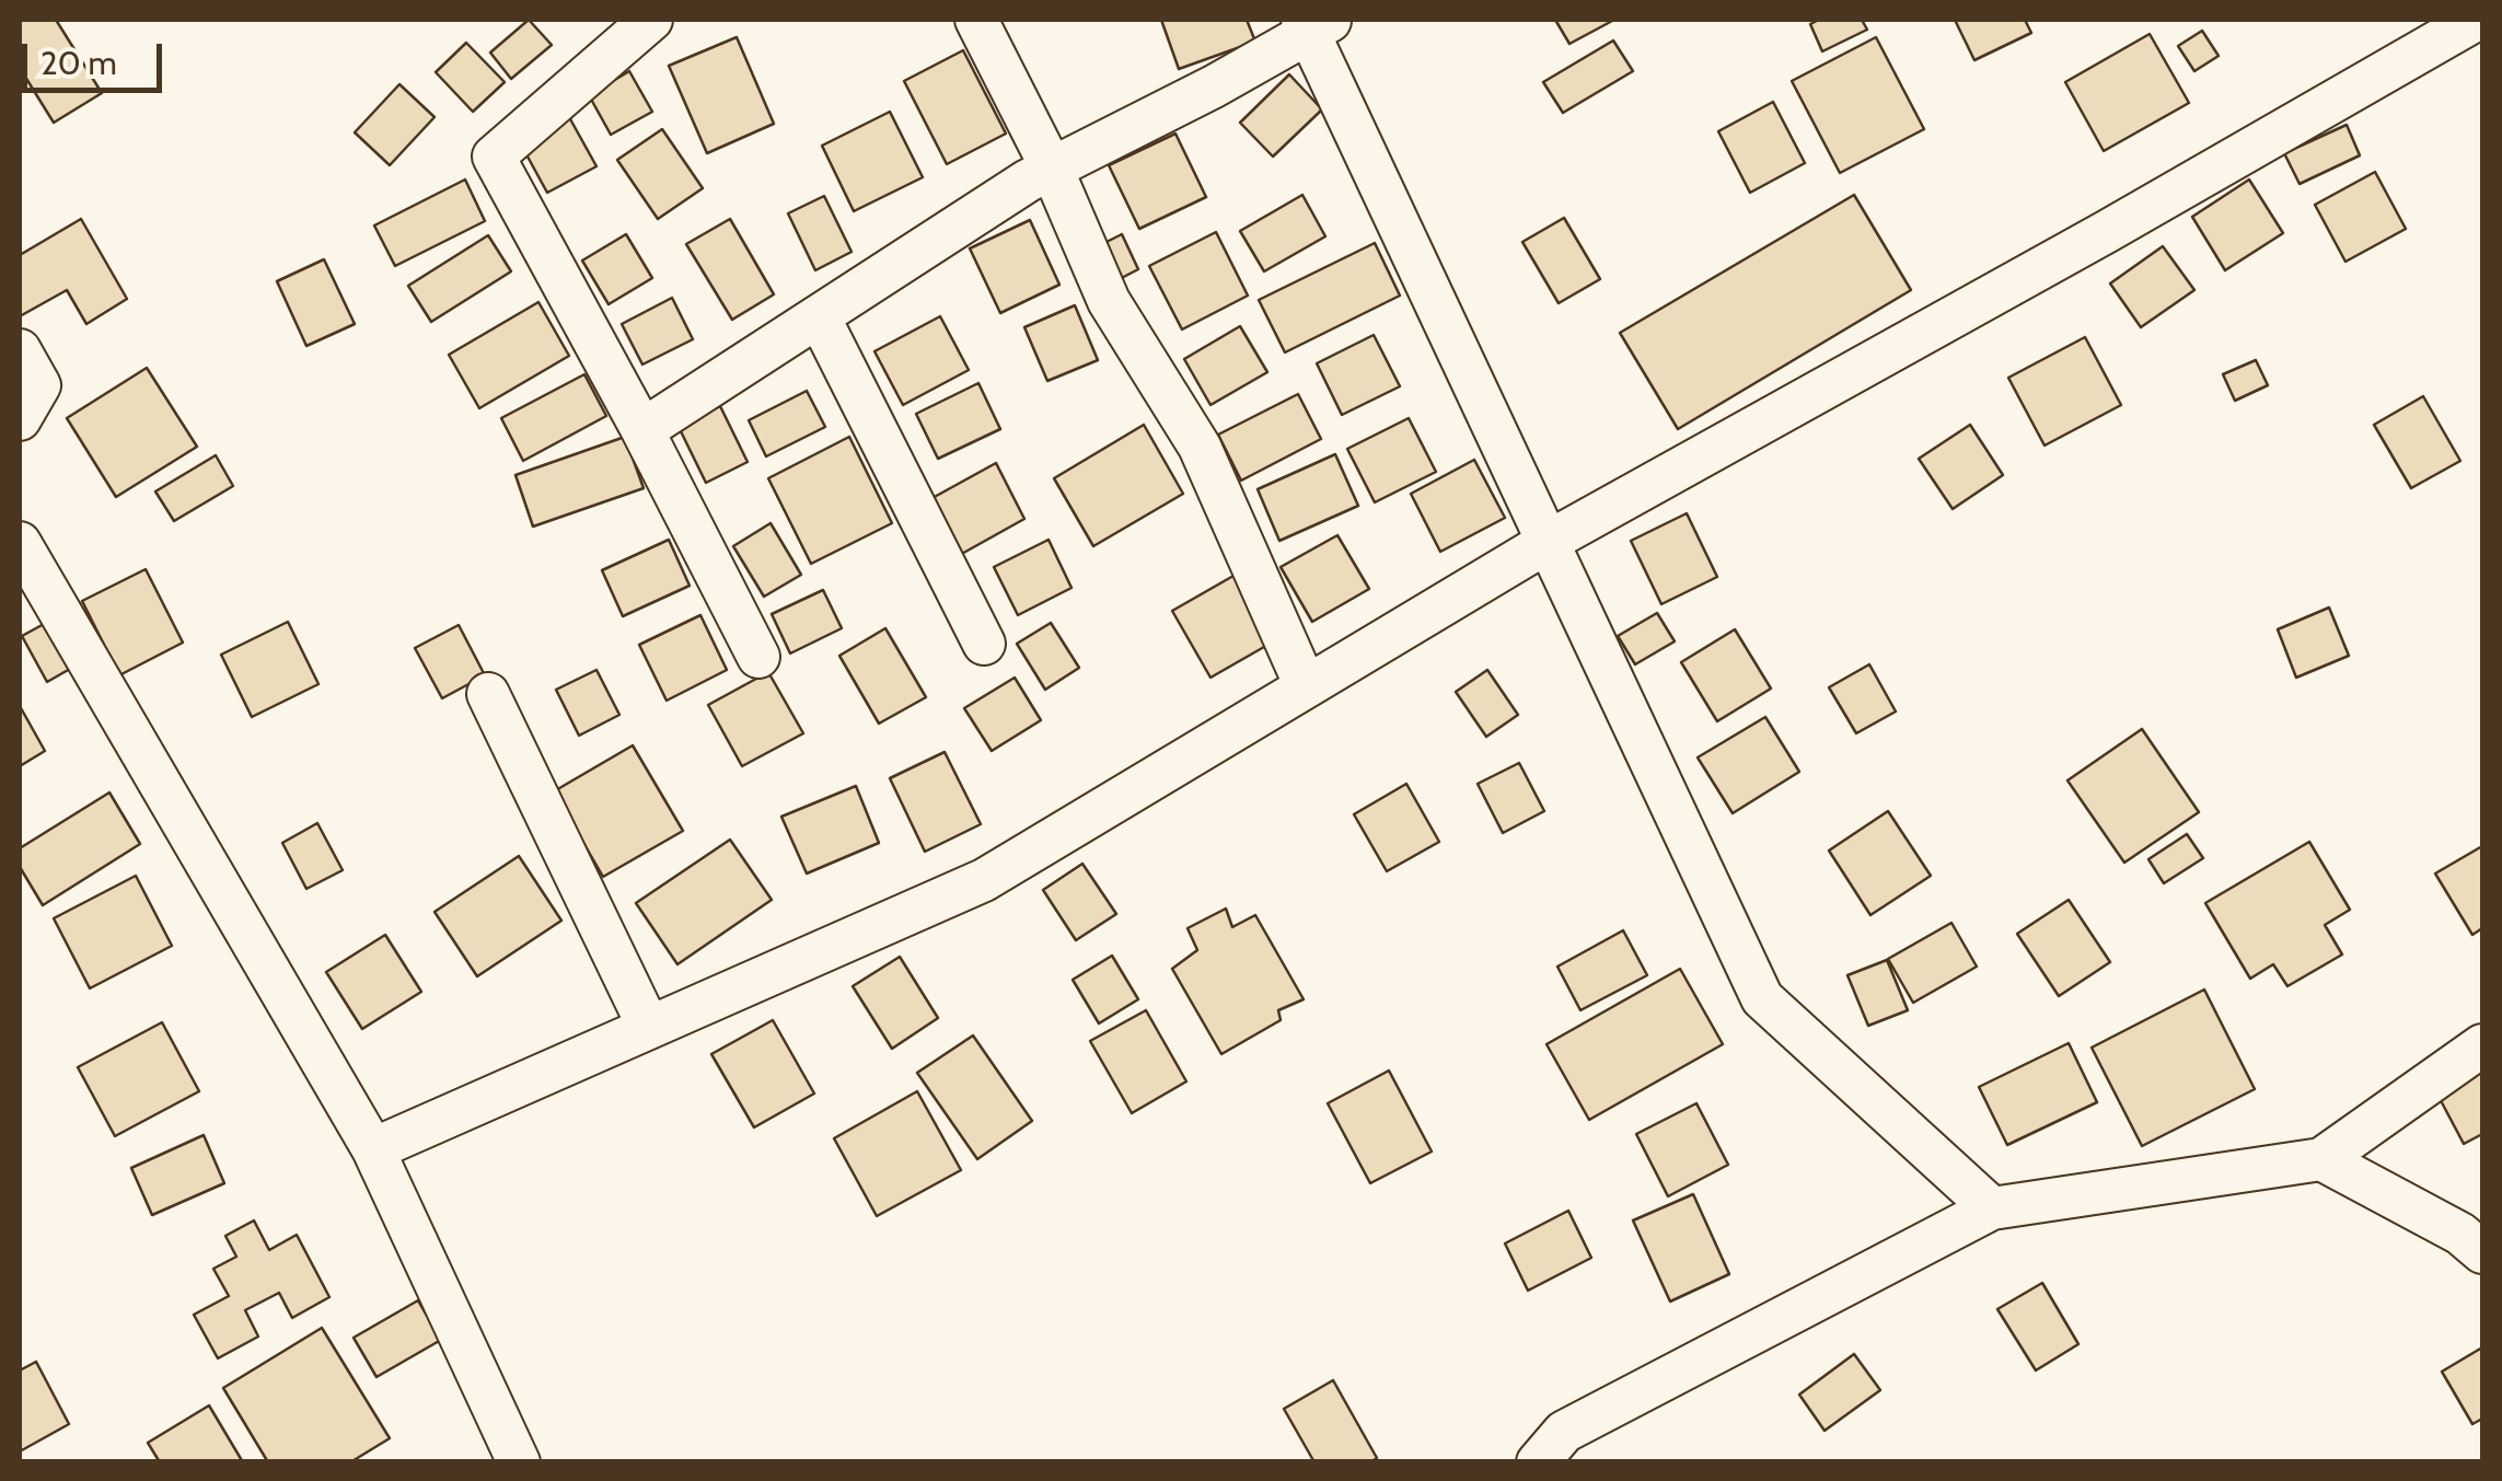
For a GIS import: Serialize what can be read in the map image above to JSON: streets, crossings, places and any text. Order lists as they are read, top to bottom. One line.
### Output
{"scale_bar":"20 m"}
